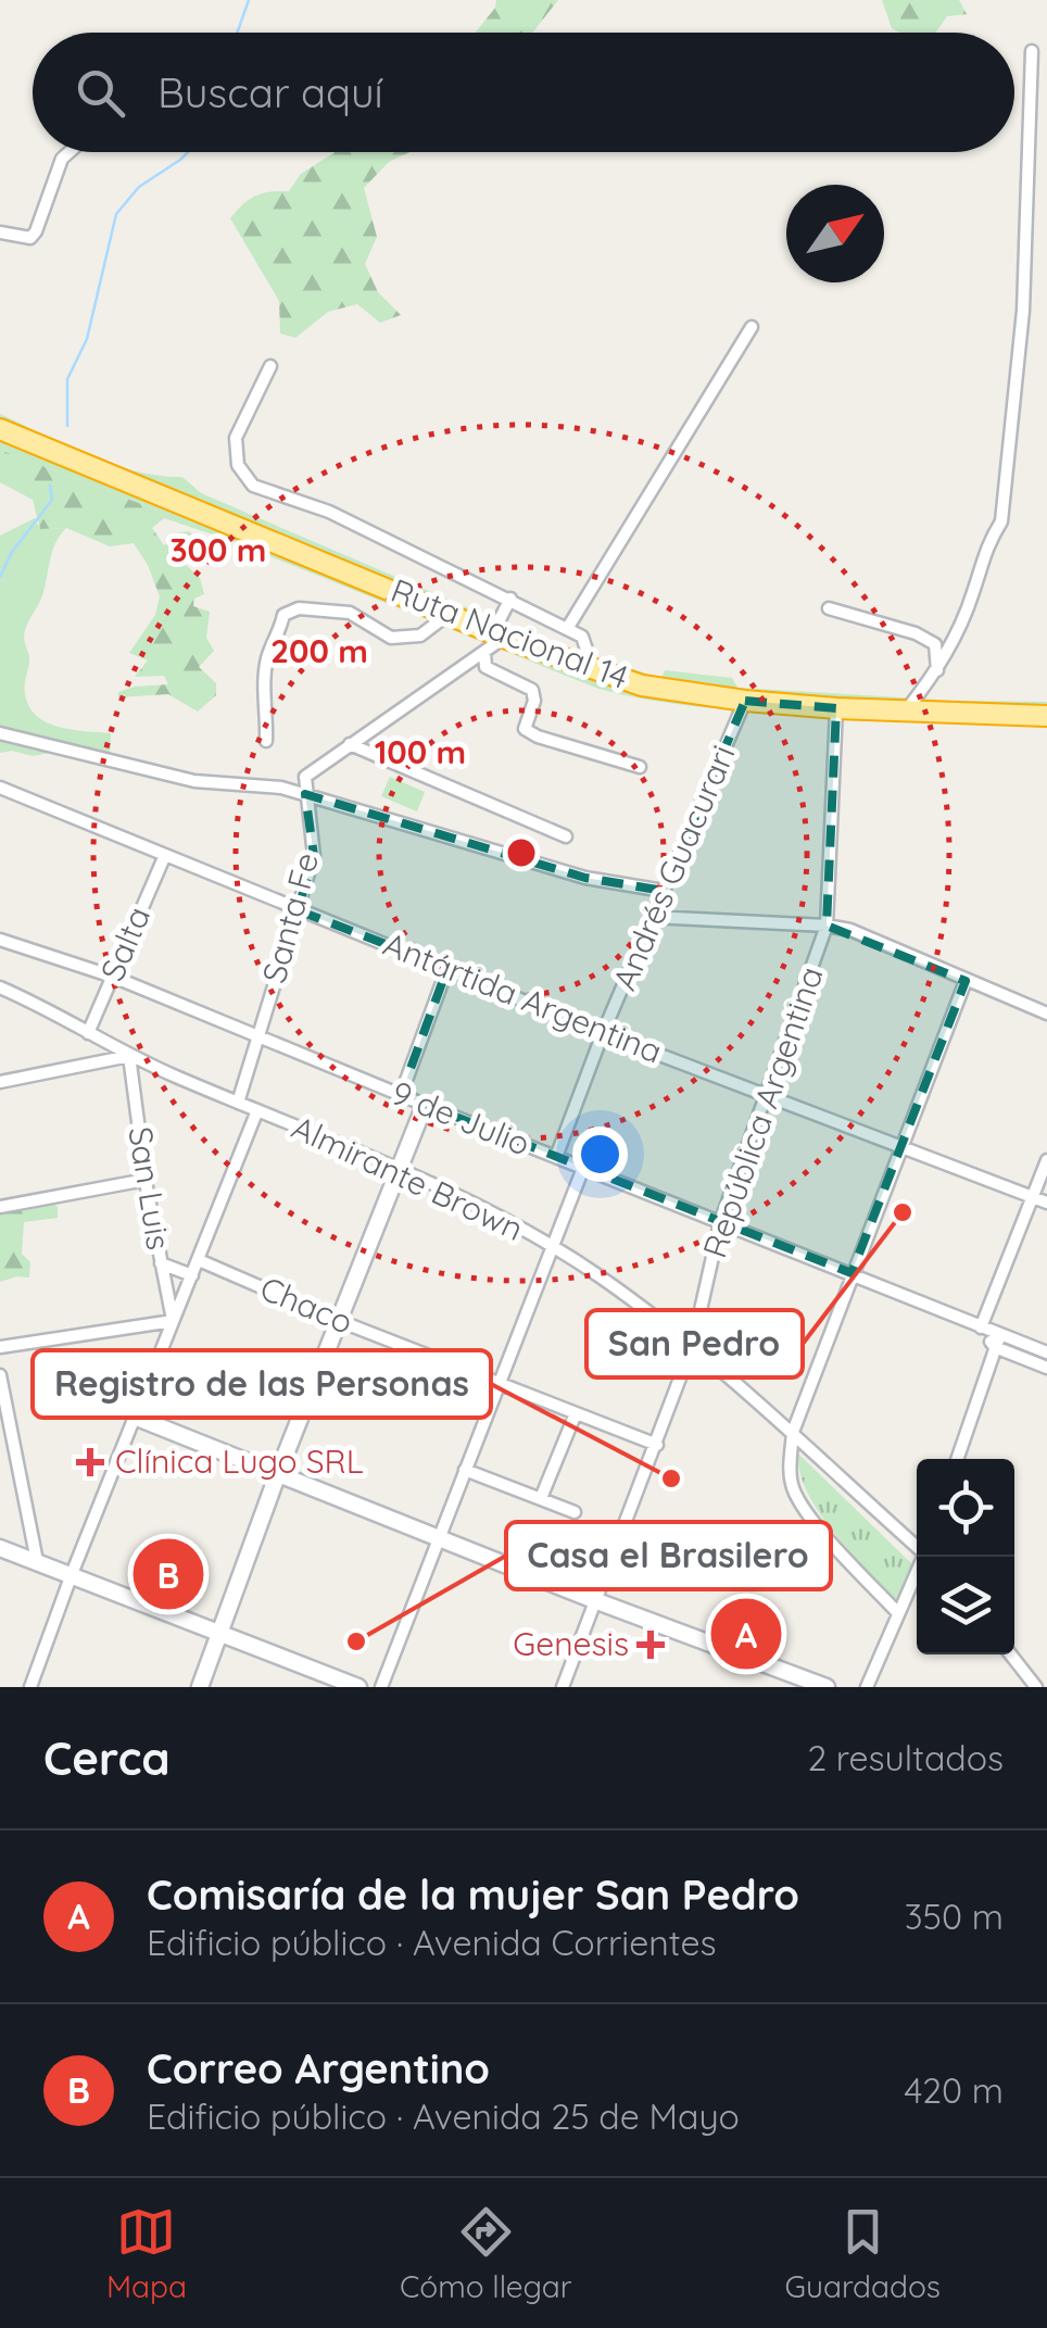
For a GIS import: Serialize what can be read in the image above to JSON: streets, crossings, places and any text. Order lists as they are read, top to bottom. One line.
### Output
{"streets":{"highway":["Ruta Nacional 14"],"street":["Andrés Guacurari","Santa Fe","Salta","Antártida Argentina","República Argentina","9 de Julio","Almirante Brown","San Luis","Chaco"]},"crossings":[["Ruta Nacional 14","Andrés Guacurari"],["Ruta Nacional 14","República Argentina"],["Andrés Guacurari","Antártida Argentina"],["Andrés Guacurari","9 de Julio"],["Santa Fe","Antártida Argentina"],["Santa Fe","9 de Julio"],["Santa Fe","Almirante Brown"],["Salta","Antártida Argentina"],["Salta","9 de Julio"],["Salta","Almirante Brown"],["Antártida Argentina","República Argentina"],["República Argentina","9 de Julio"],["República Argentina","Almirante Brown"],["República Argentina","Chaco"],["Almirante Brown","San Luis"]],"places":{"other":["San Pedro","Registro de las Personas","Casa el Brasilero"],"health":["Clínica Lugo SRL","Genesis"]},"north":"top right","page":{"search":"Buscar aquí","pins":["B","A"],"heading":["Cerca","2 resultados"],"list":[{"mark":"A","name":"Comisaría de la mujer San Pedro","note":"Edificio público · Avenida Corrientes","value":"350 m"},{"mark":"B","name":"Correo Argentino","note":"Edificio público · Avenida 25 de Mayo","value":"420 m"}],"nav":["Mapa","Cómo llegar","Guardados"]},"rings":["300 m","200 m","100 m"]}
